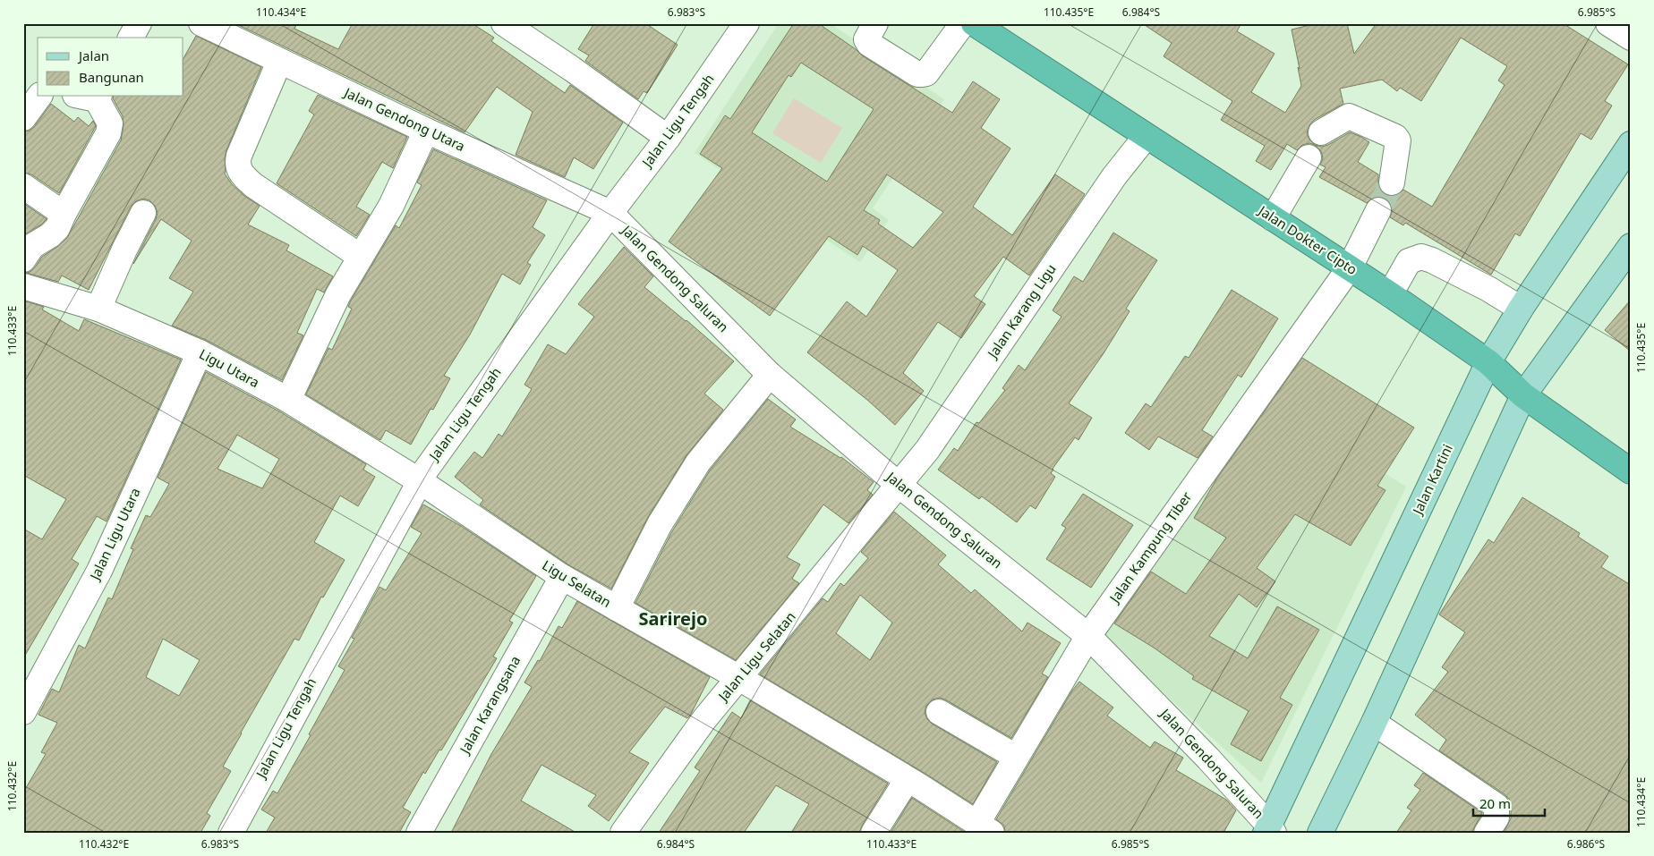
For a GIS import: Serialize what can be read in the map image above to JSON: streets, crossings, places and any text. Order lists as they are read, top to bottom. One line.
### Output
{"streets":{"highway":["Jalan Dokter Cipto"],"main road":["Jalan Kartini"],"street":["Jalan Gendong Utara","Jalan Ligu Tengah","Jalan Gendong Saluran","Jalan Karang Ligu","Ligu Utara","Jalan Ligu Utara","Jalan Kampung Tiber","Ligu Selatan","Jalan Ligu Selatan","Jalan Karangsana"]},"crossings":[["Jalan Gendong Utara","Jalan Ligu Tengah"],["Jalan Gendong Utara","Jalan Gendong Saluran"],["Jalan Ligu Tengah","Jalan Gendong Saluran"],["Jalan Ligu Tengah","Ligu Utara"],["Jalan Ligu Tengah","Ligu Selatan"],["Jalan Dokter Cipto","Jalan Karang Ligu"],["Jalan Dokter Cipto","Jalan Kartini"],["Jalan Dokter Cipto","Jalan Kampung Tiber"],["Jalan Gendong Saluran","Jalan Karang Ligu"],["Jalan Gendong Saluran","Jalan Kartini"],["Jalan Gendong Saluran","Jalan Kampung Tiber"],["Jalan Gendong Saluran","Jalan Ligu Selatan"],["Jalan Karang Ligu","Jalan Ligu Selatan"],["Ligu Utara","Jalan Ligu Utara"],["Ligu Utara","Ligu Selatan"],["Jalan Kampung Tiber","Ligu Selatan"],["Ligu Selatan","Jalan Ligu Selatan"],["Ligu Selatan","Jalan Karangsana"]],"districts":["Sarirejo"],"legend":["Jalan","Bangunan"],"scale_bar":"20 m","coordinates":["110.434°E","6.983°S","110.435°E","6.984°S","6.985°S","110.433°E","110.432°E","6.986°S"]}
